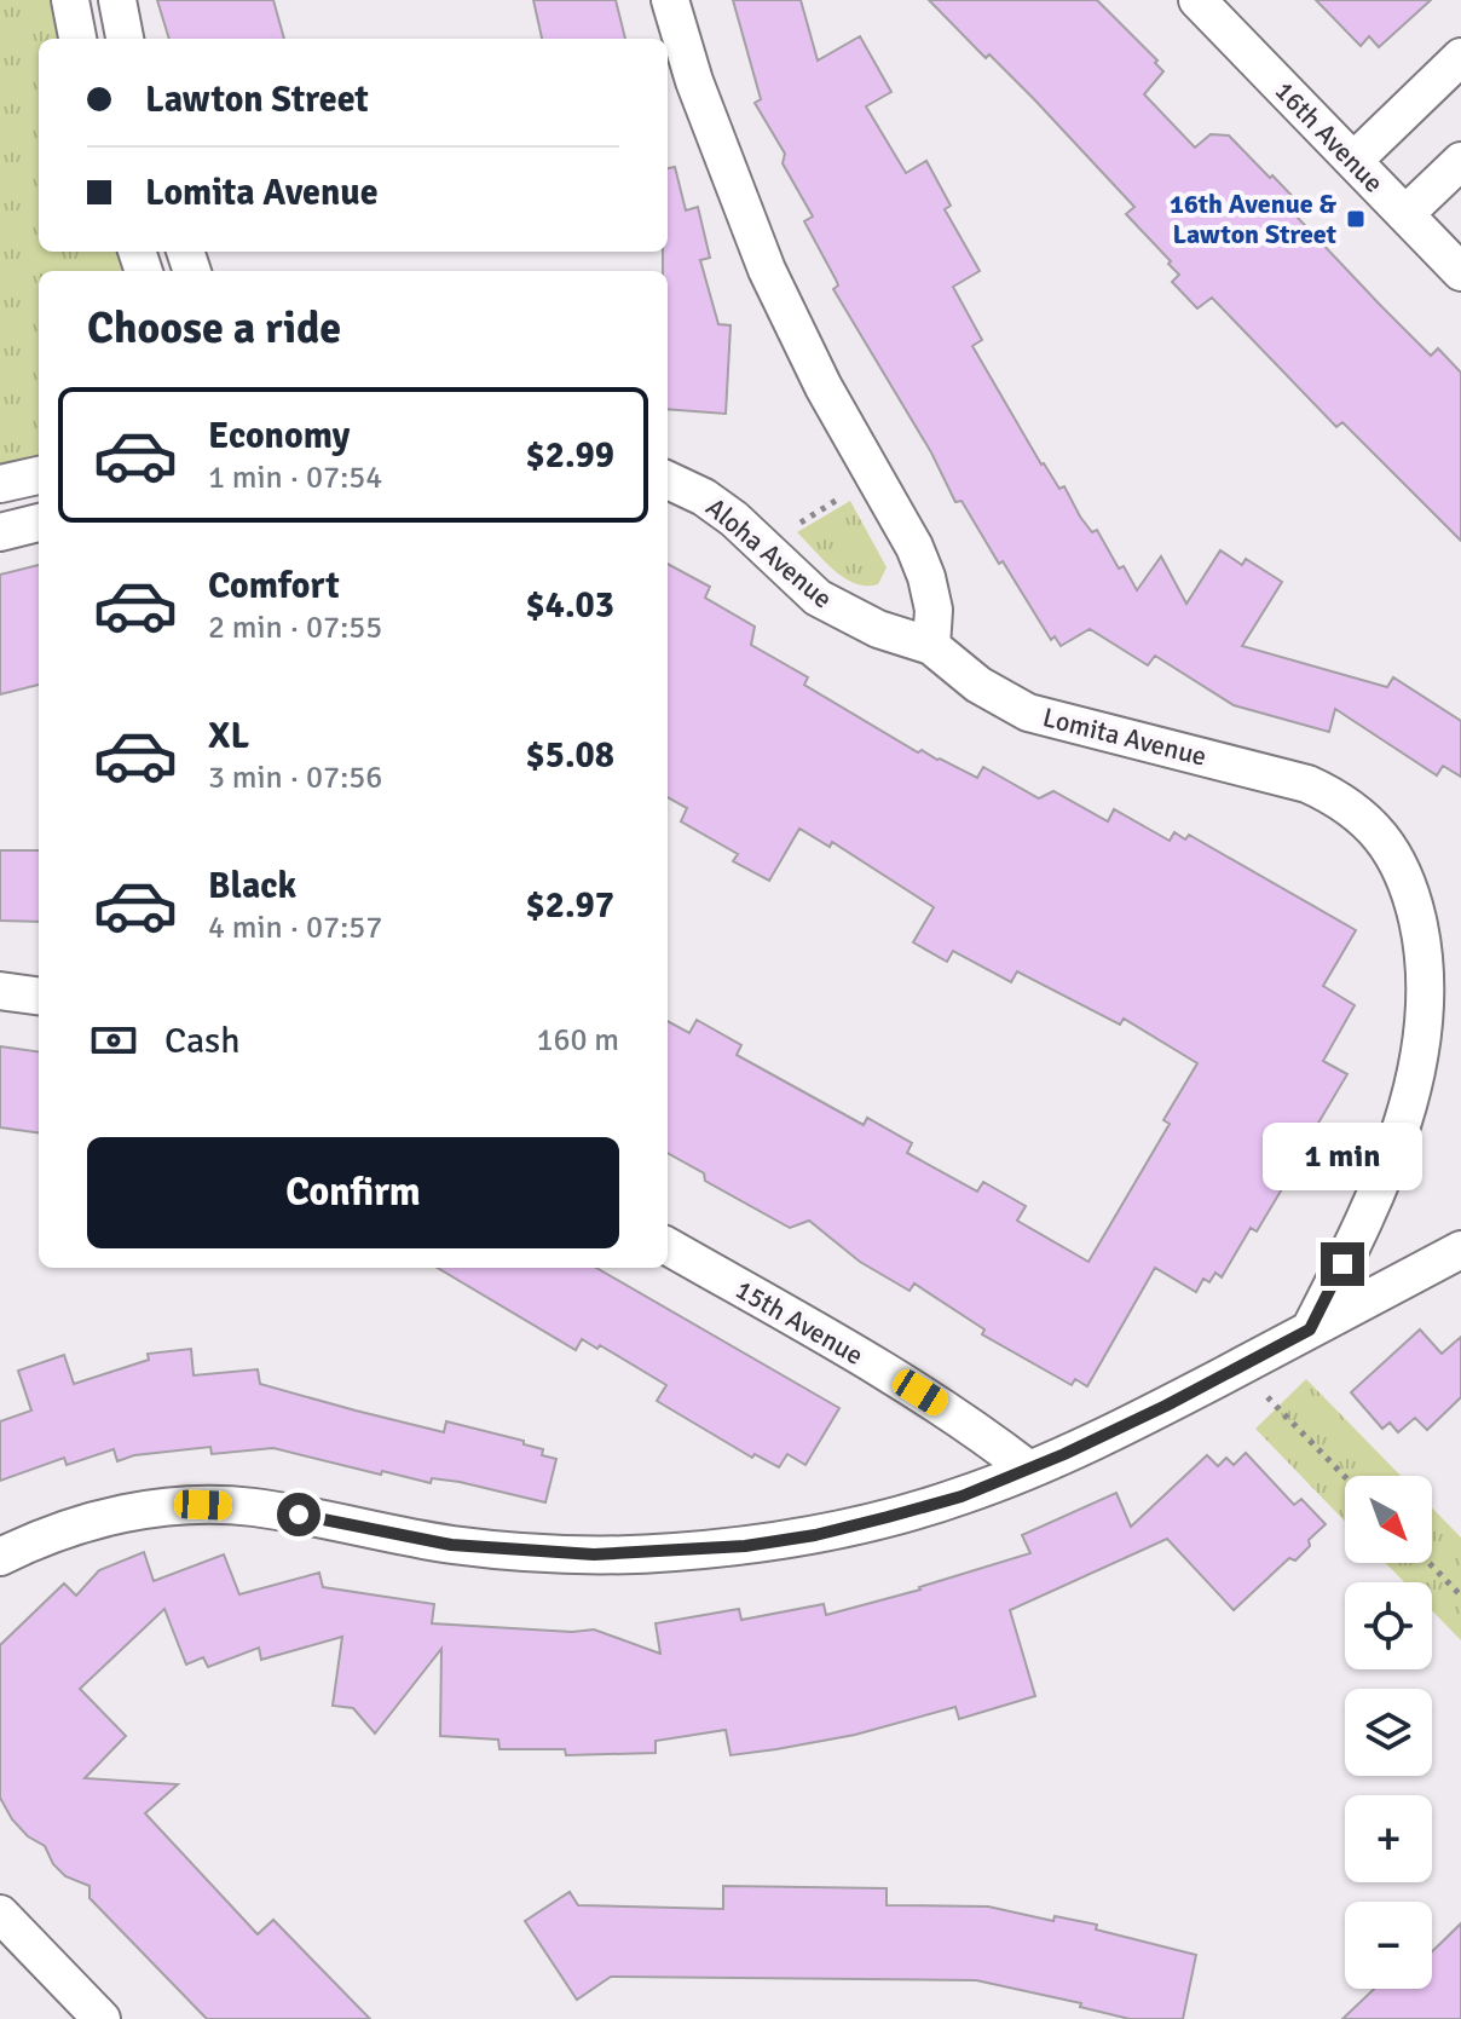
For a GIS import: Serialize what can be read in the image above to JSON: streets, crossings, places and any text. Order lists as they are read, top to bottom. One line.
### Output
{"streets":{"street":["16th Avenue","Aloha Avenue","Lomita Avenue","15th Avenue"]},"crossings":[["Aloha Avenue","Lomita Avenue"]],"places":{"transit":["16th Avenue & Lawton Street"]},"north":"bottom right","page":{"banner":["Lawton Street","Lomita Avenue"],"heading":"Choose a ride","list":[{"name":"Economy","note":"1 min · 07:54","value":"$2.99"},{"name":"Comfort","note":"2 min · 07:55","value":"$4.03"},{"name":"XL","note":"3 min · 07:56","value":"$5.08"},{"name":"Black","note":"4 min · 07:57","value":"$2.97"}],"pay":["Cash","160 m"],"buttons":"Confirm","bubble":"1 min","map_buttons":["+","−"]}}
